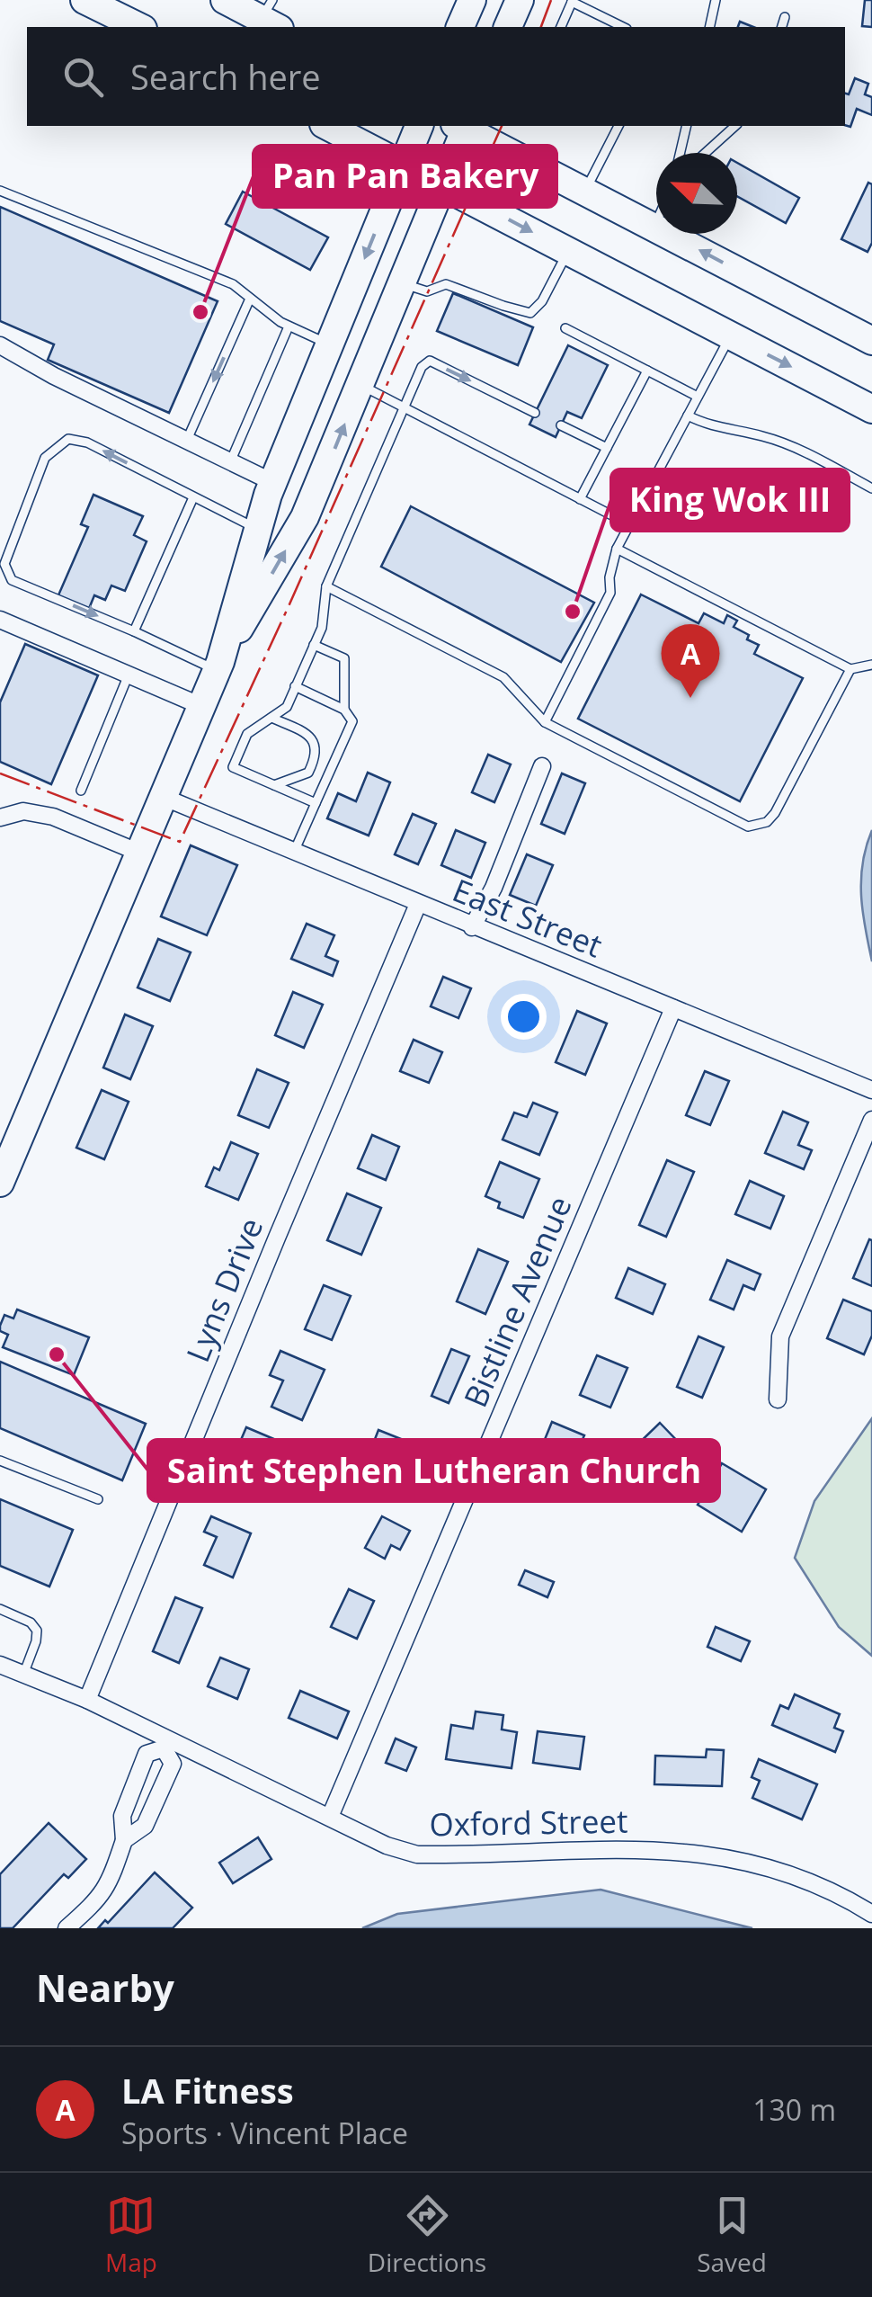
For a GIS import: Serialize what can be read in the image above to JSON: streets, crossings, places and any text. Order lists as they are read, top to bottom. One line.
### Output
{"streets":{"street":["East Street","Lyns Drive","Bistline Avenue","Oxford Street"]},"crossings":[["East Street","Lyns Drive"],["East Street","Bistline Avenue"],["Lyns Drive","Oxford Street"],["Bistline Avenue","Oxford Street"]],"places":["Pan Pan Bakery","King Wok III","Saint Stephen Lutheran Church"],"north":"top left","page":{"search":"Search here","pins":"A","heading":"Nearby","list":[{"mark":"A","name":"LA Fitness","note":"Sports · Vincent Place","value":"130 m"}],"nav":["Map","Directions","Saved"]}}
